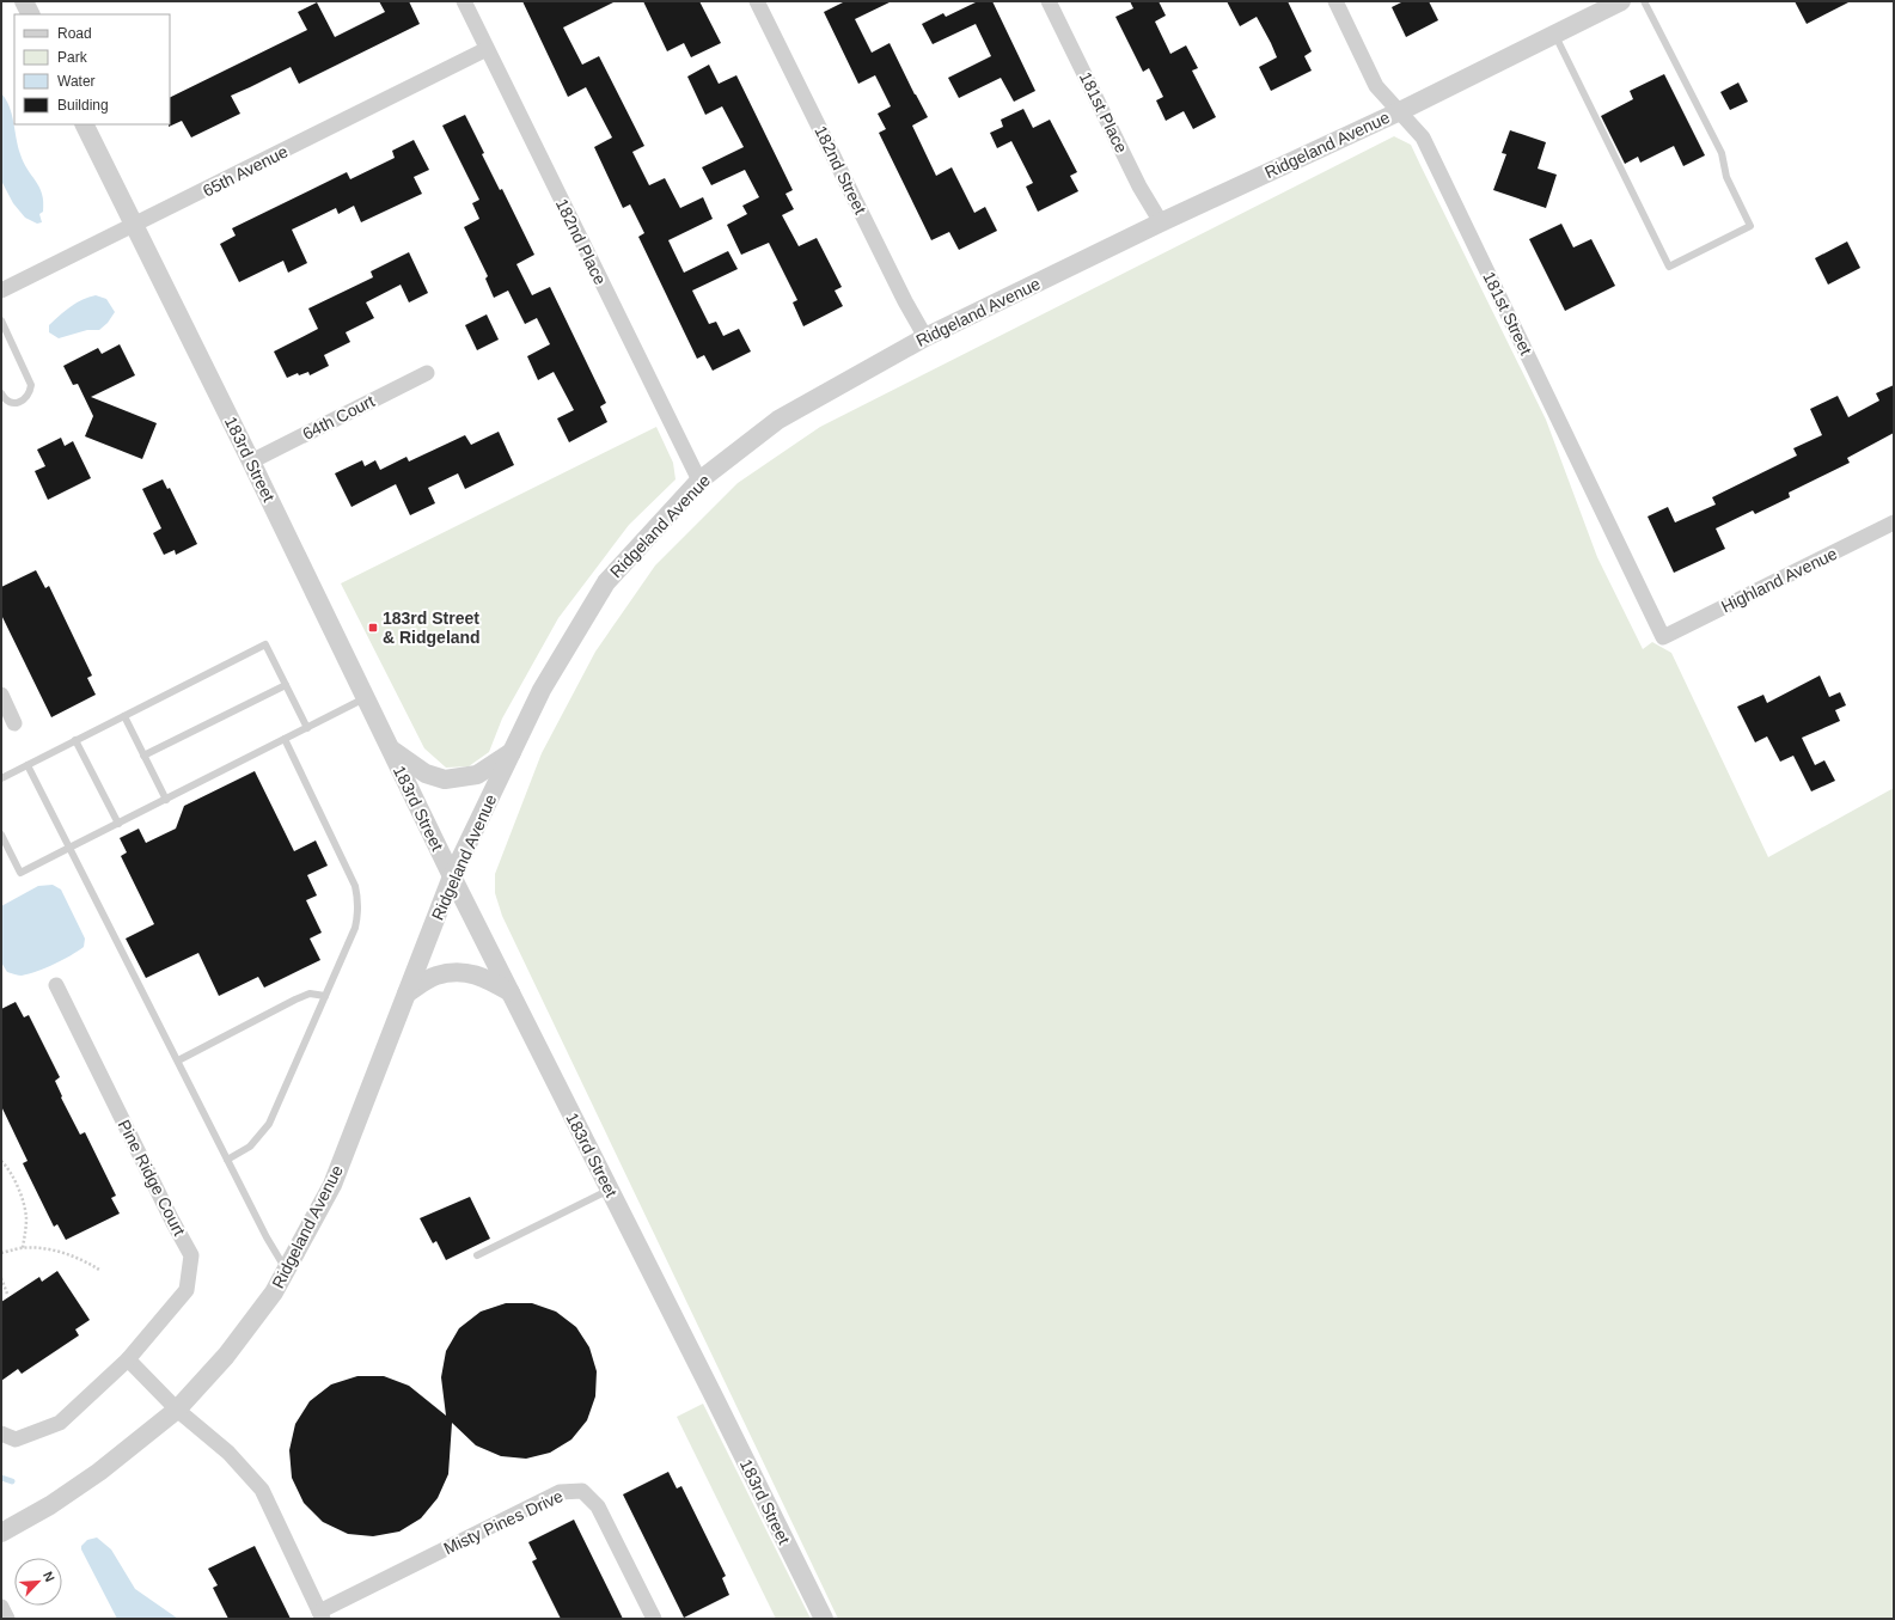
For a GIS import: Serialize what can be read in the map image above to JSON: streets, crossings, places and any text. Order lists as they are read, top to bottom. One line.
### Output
{"streets":{"street":["181st Place","Ridgeland Avenue","182nd Street","65th Avenue","182nd Place","181st Street","64th Court","183rd Street","Highland Avenue","Pine Ridge Court","Misty Pines Drive"]},"crossings":[["181st Place","Ridgeland Avenue"],["Ridgeland Avenue","182nd Street"],["Ridgeland Avenue","182nd Place"],["Ridgeland Avenue","181st Street"],["Ridgeland Avenue","183rd Street"],["65th Avenue","182nd Place"],["65th Avenue","183rd Street"],["181st Street","Highland Avenue"],["64th Court","183rd Street"]],"places":{"transit":["183rd Street & Ridgeland"]},"legend":["Road","Park","Water","Building"],"north":"top right"}
